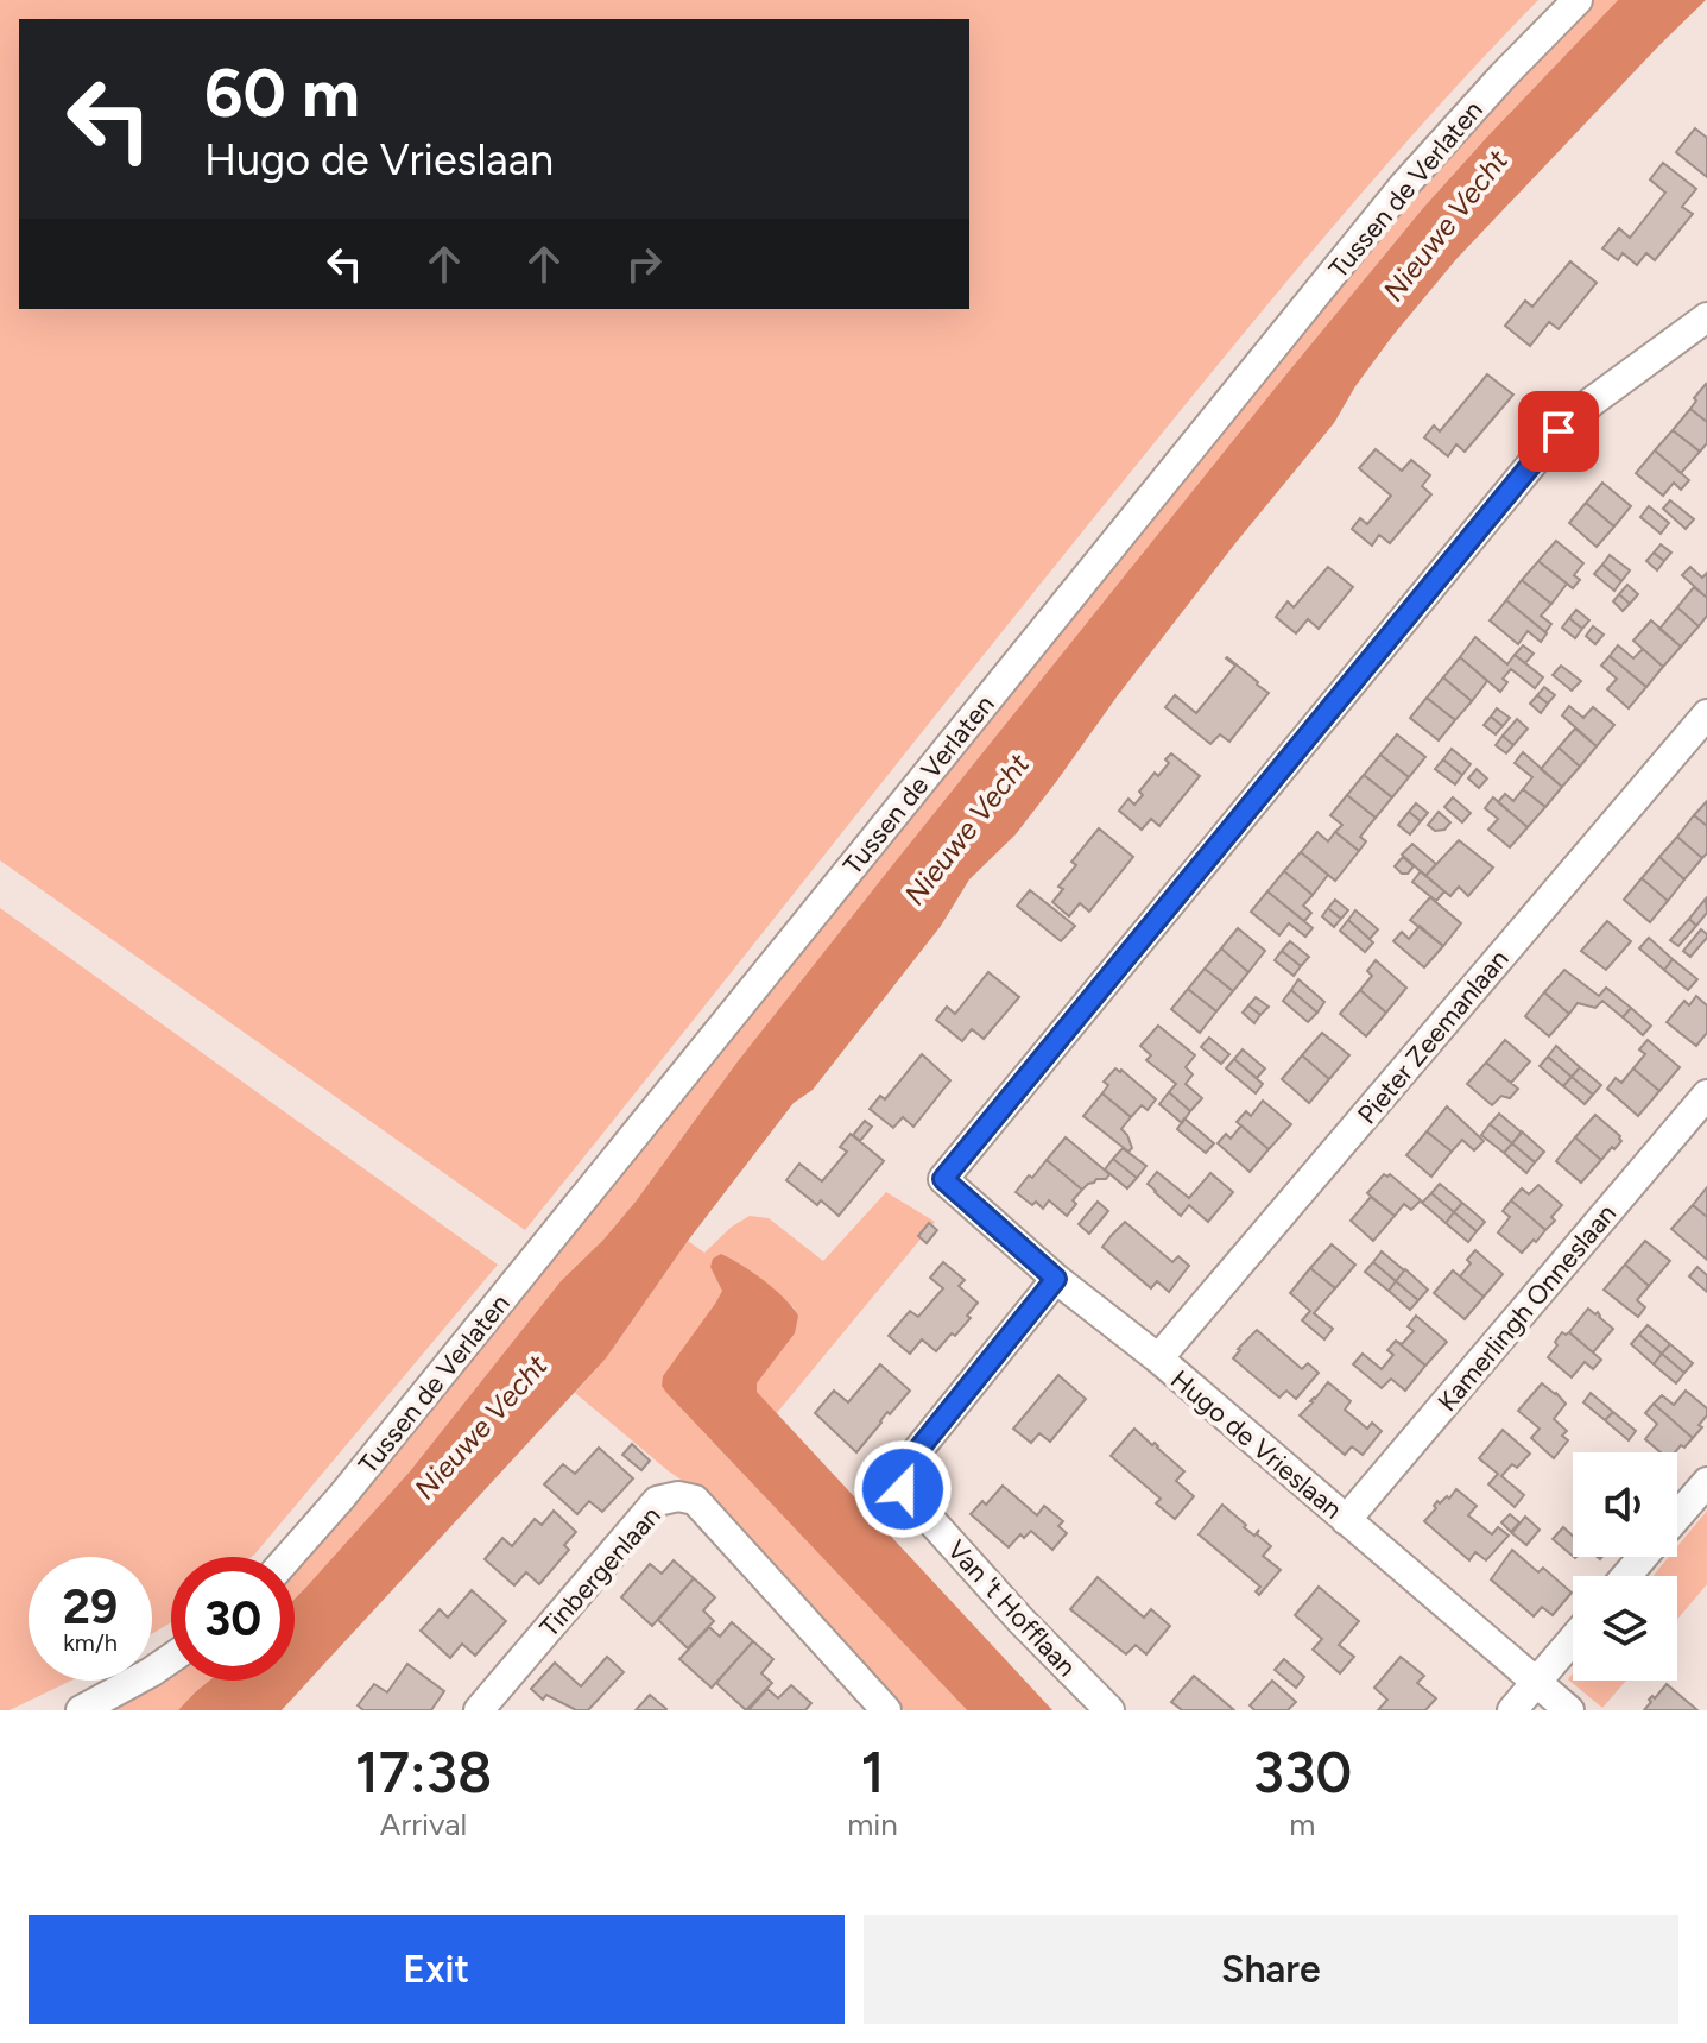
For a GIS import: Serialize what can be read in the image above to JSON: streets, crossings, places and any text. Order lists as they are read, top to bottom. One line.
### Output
{"streets":{"street":["Tussen de Verlaten","Pieter Zeemanlaan","Kamerlingh Onneslaan","Hugo de Vrieslaan","Tinbergenlaan","Van 't Hofflaan"]},"crossings":[["Pieter Zeemanlaan","Hugo de Vrieslaan"],["Kamerlingh Onneslaan","Hugo de Vrieslaan"],["Hugo de Vrieslaan","Van 't Hofflaan"]],"water":["Nieuwe Vecht"],"page":{"turn":["60 m","Hugo de Vrieslaan"],"speed":"29 km/h","limit":"30","eta":["17:38","Arrival","1","min","330","m"],"buttons":["Exit","Share"]}}
